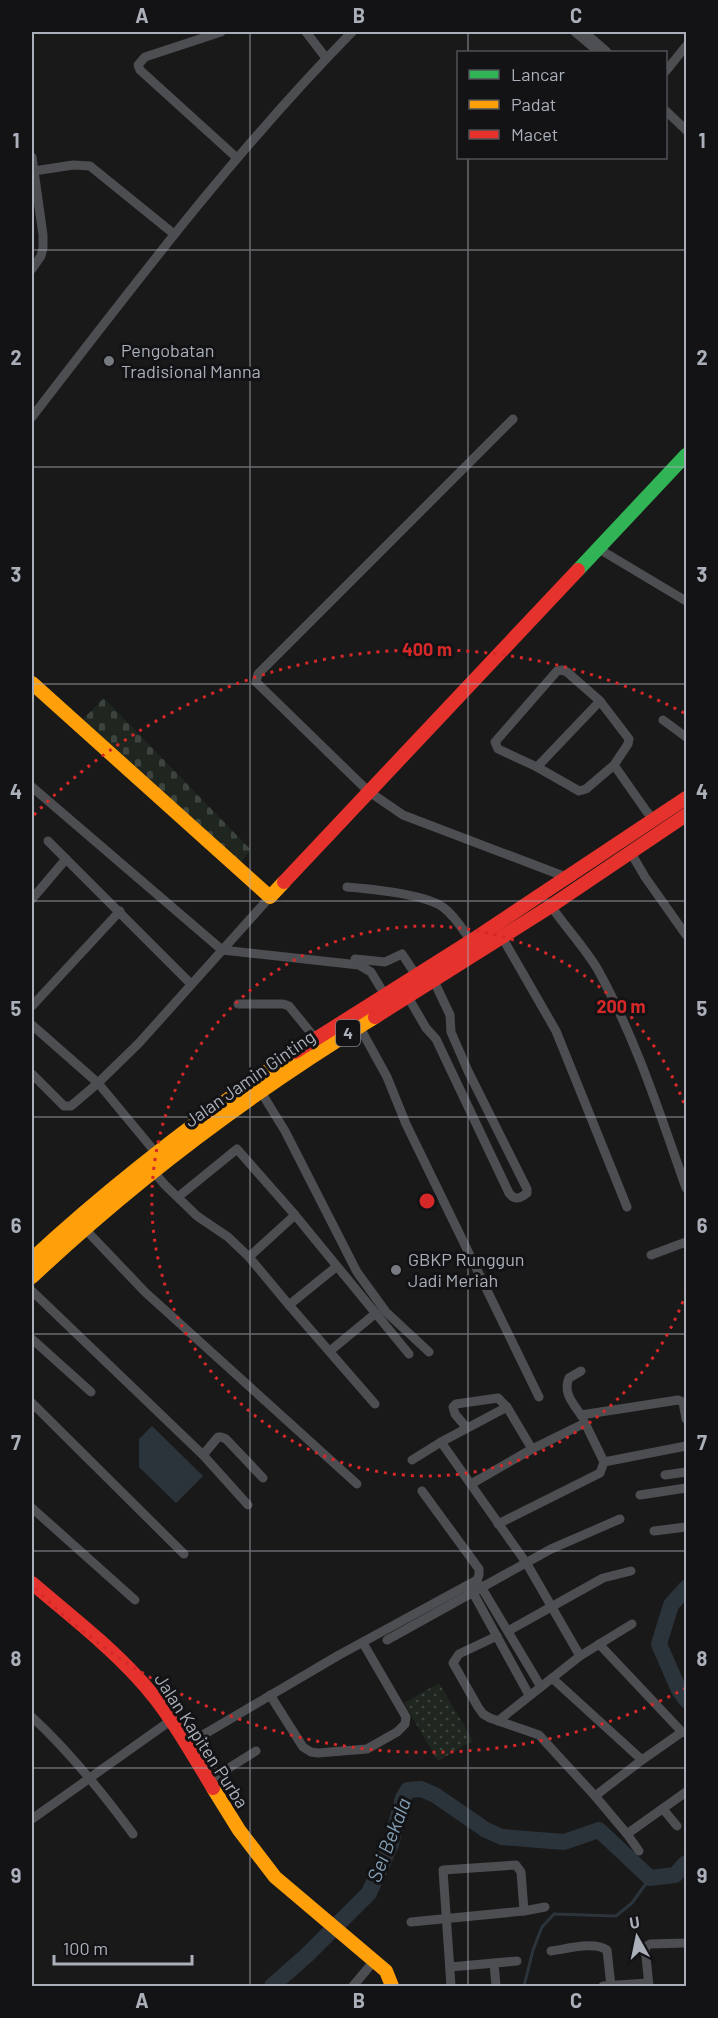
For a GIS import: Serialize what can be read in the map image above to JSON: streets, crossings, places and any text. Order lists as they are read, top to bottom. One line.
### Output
{"streets":{"main road":["4","Jalan Jamin Ginting","Jalan Kapiten Purba"]},"water":["Sei Bekala"],"places":["Pengobatan Tradisional Manna","GBKP Runggun Jadi Meriah"],"legend":["Lancar","Padat","Macet"],"scale_bar":"100 m","north":"top","grid":{"columns":["A","B","C"],"rows":["1","2","3","4","5","6","7","8","9"]},"rings":["400 m","200 m"]}
